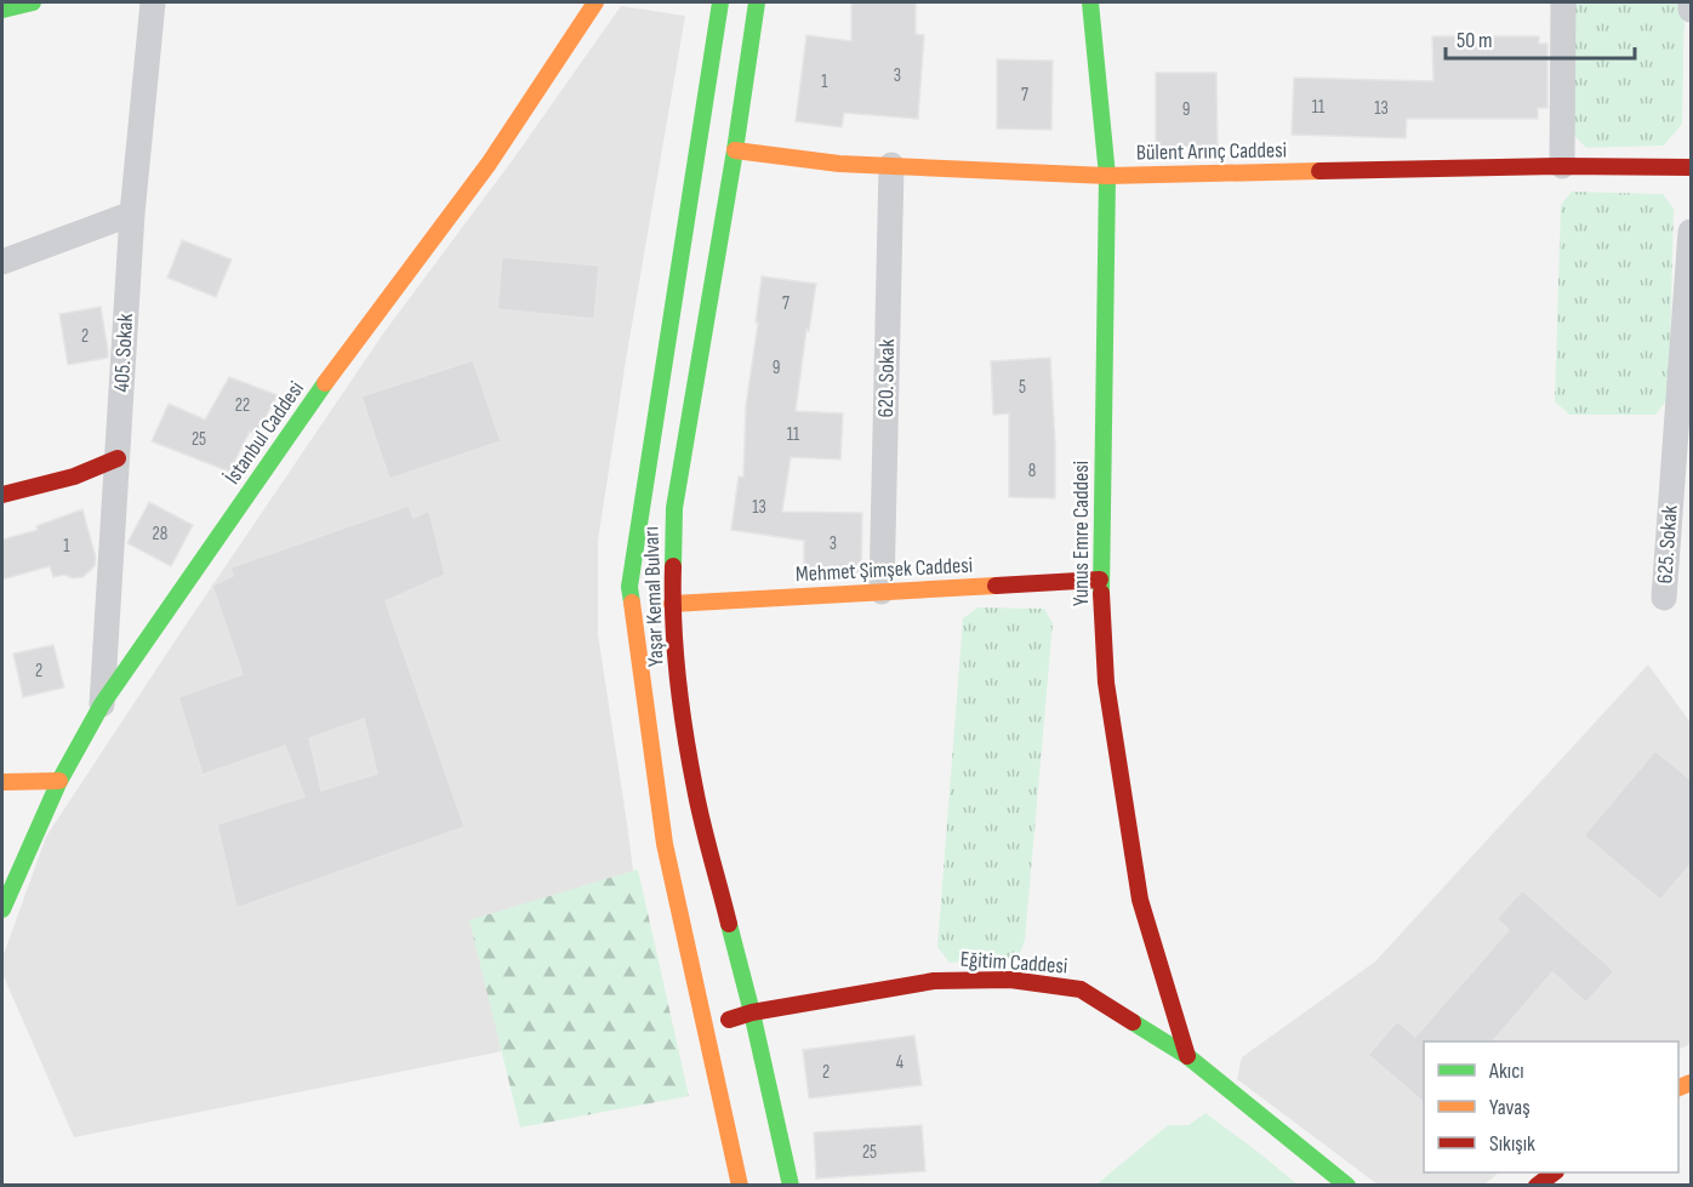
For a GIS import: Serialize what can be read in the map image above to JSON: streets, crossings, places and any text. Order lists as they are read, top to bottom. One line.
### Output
{"streets":{"street":["Bülent Arınç Caddesi","405. Sokak","620. Sokak","İstanbul Caddesi","Yunus Emre Caddesi","625. Sokak","Mehmet Şimşek Caddesi","Yaşar Kemal Bulvarı","Eğitim Caddesi"]},"crossings":[["Bülent Arınç Caddesi","620. Sokak"],["Bülent Arınç Caddesi","Yunus Emre Caddesi"],["Bülent Arınç Caddesi","Yaşar Kemal Bulvarı"],["405. Sokak","İstanbul Caddesi"],["620. Sokak","Mehmet Şimşek Caddesi"],["Yunus Emre Caddesi","Mehmet Şimşek Caddesi"],["Yunus Emre Caddesi","Eğitim Caddesi"],["Mehmet Şimşek Caddesi","Yaşar Kemal Bulvarı"],["Yaşar Kemal Bulvarı","Eğitim Caddesi"]],"house_numbers":["3","1","7","11","13","9","7","2","9","5","22","11","25","8","13","28","3","1","2","4","2","25"],"legend":["Akıcı","Yavaş","Sıkışık"],"scale_bar":"50 m"}
